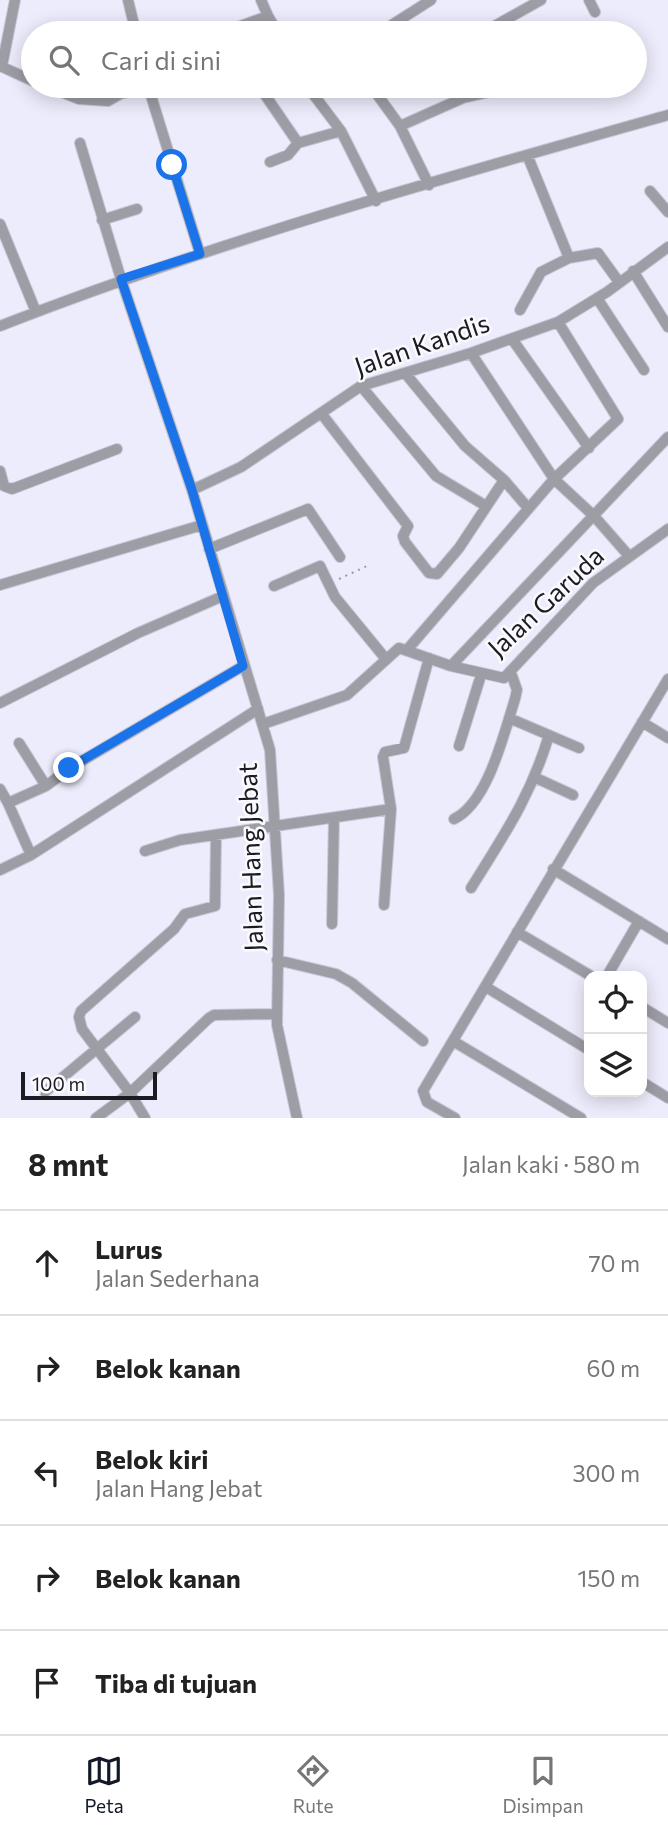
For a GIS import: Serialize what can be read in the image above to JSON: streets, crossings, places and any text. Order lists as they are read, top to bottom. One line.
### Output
{"streets":{"street":["Jalan Kandis","Jalan Garuda","Jalan Hang Jebat"]},"crossings":[["Jalan Kandis","Jalan Hang Jebat"]],"scale_bar":"100 m","page":{"search":"Cari di sini","scale":"100 m","heading":["8 mnt","Jalan kaki · 580 m"],"list":[["Lurus","Jalan Sederhana","70 m"],["Belok kanan","60 m"],["Belok kiri","Jalan Hang Jebat","300 m"],["Belok kanan","150 m"],"Tiba di tujuan"],"nav":["Peta","Rute","Disimpan"]}}
